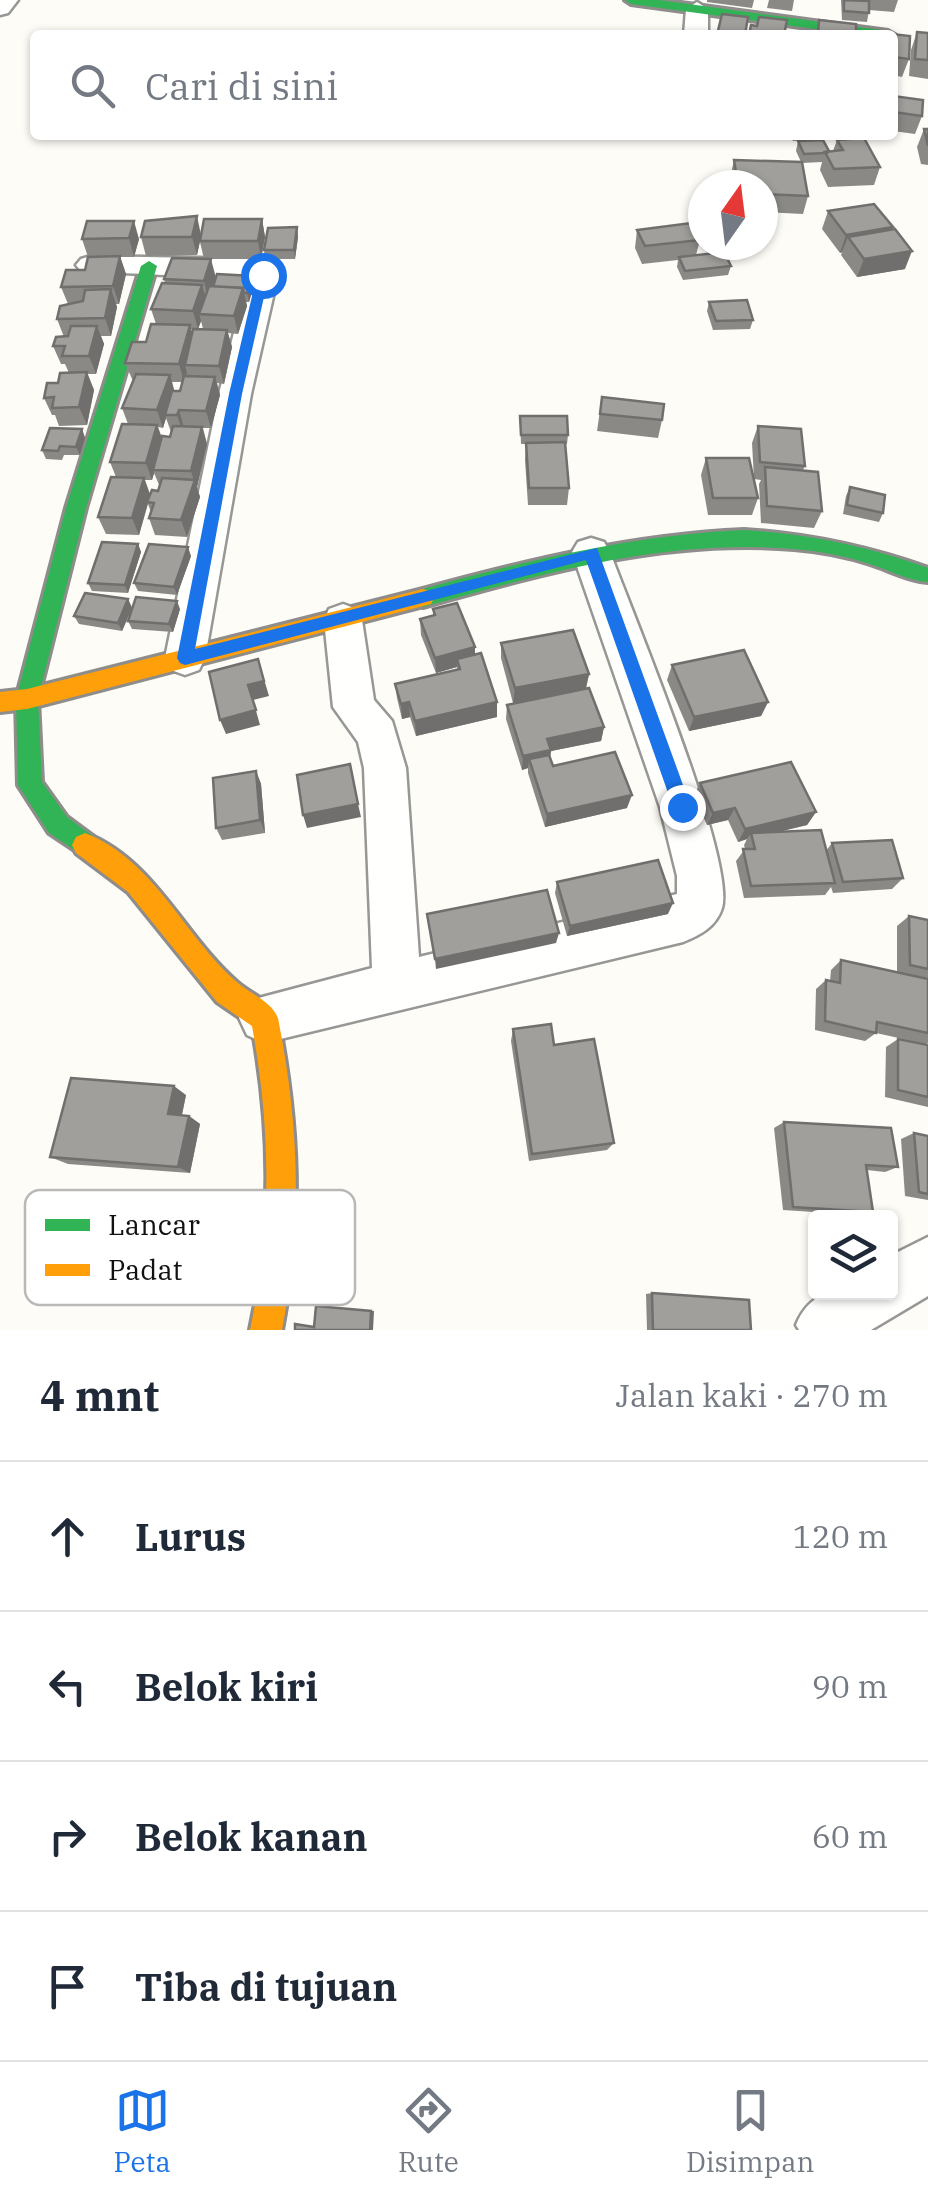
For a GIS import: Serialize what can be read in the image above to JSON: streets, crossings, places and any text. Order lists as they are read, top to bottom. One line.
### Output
{"legend":["Lancar","Padat"],"north":"top","page":{"search":"Cari di sini","heading":["4 mnt","Jalan kaki · 270 m"],"list":[["Lurus","120 m"],["Belok kiri","90 m"],["Belok kanan","60 m"],"Tiba di tujuan"],"nav":["Peta","Rute","Disimpan"]}}
